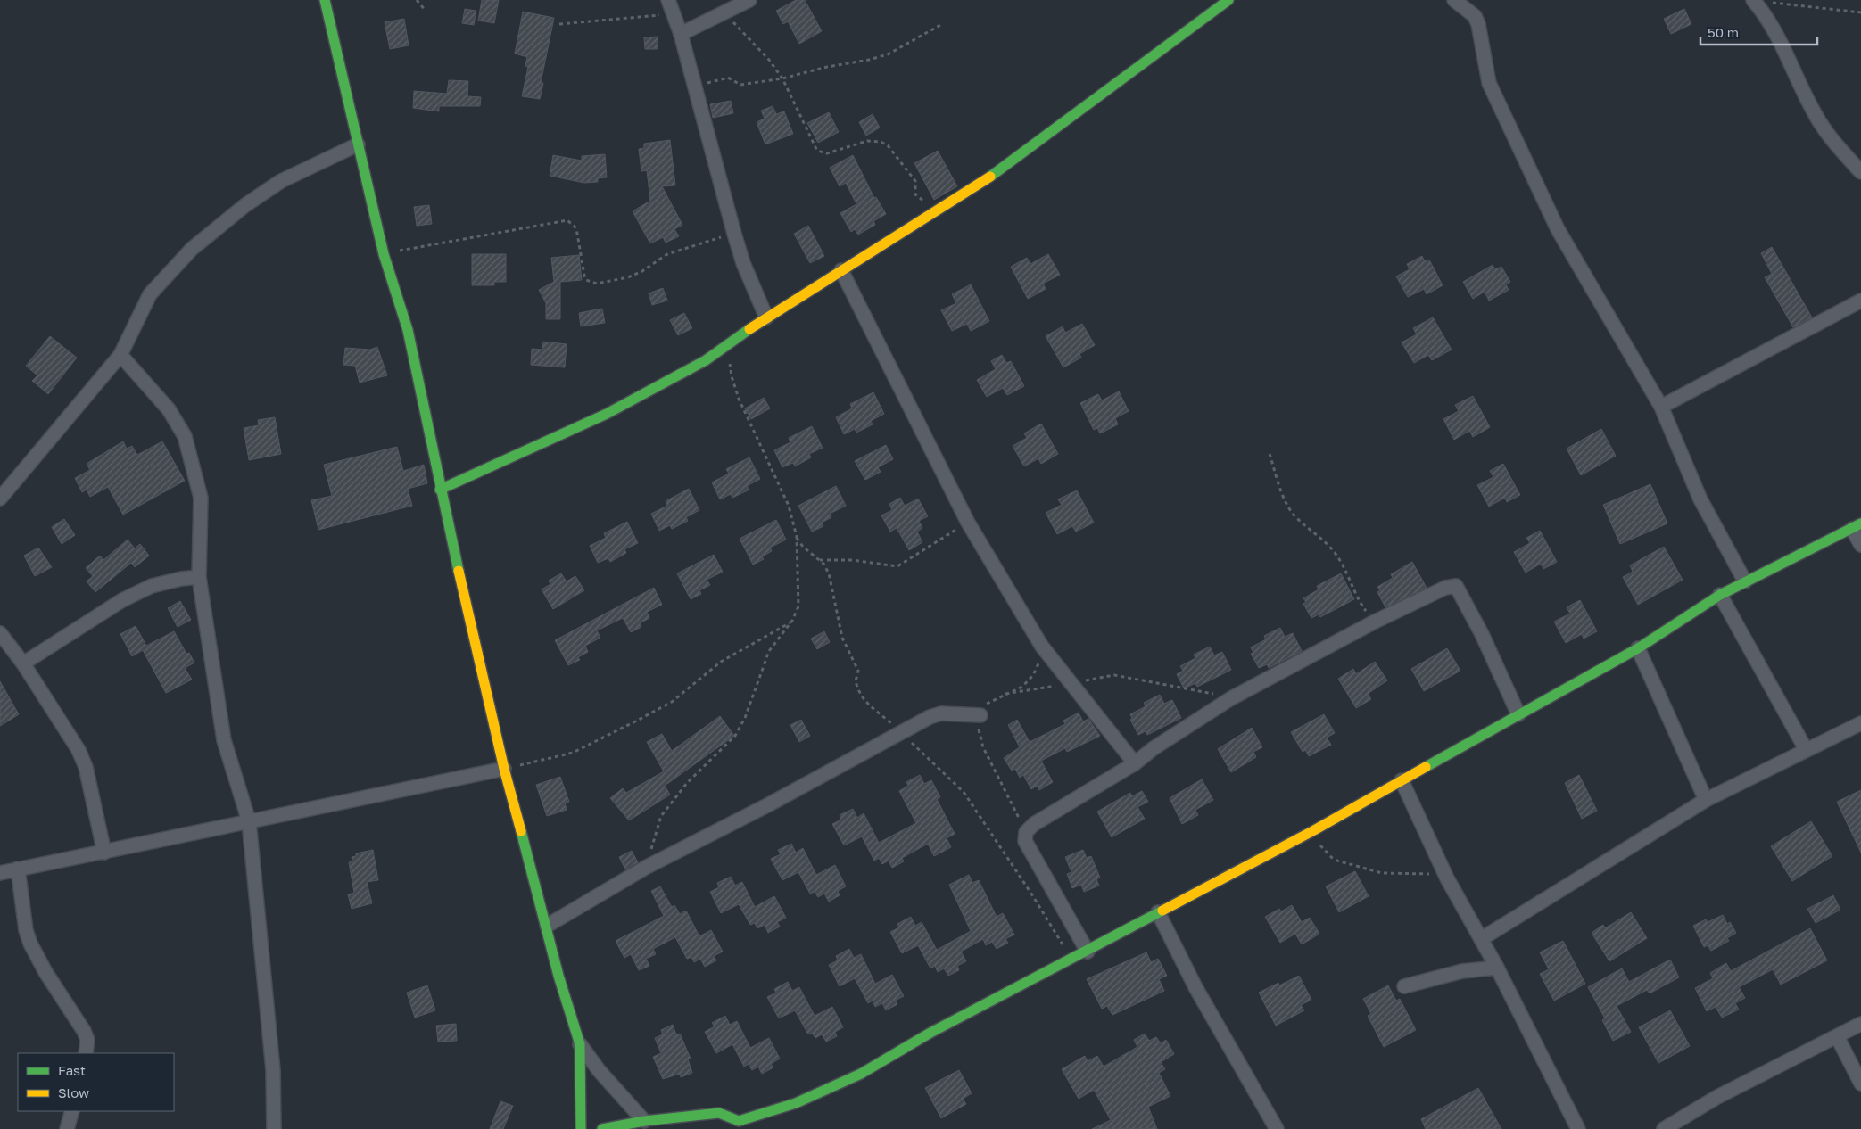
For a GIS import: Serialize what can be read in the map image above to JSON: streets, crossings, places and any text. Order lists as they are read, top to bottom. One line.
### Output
{"legend":["Fast","Slow"],"scale_bar":"50 m"}
